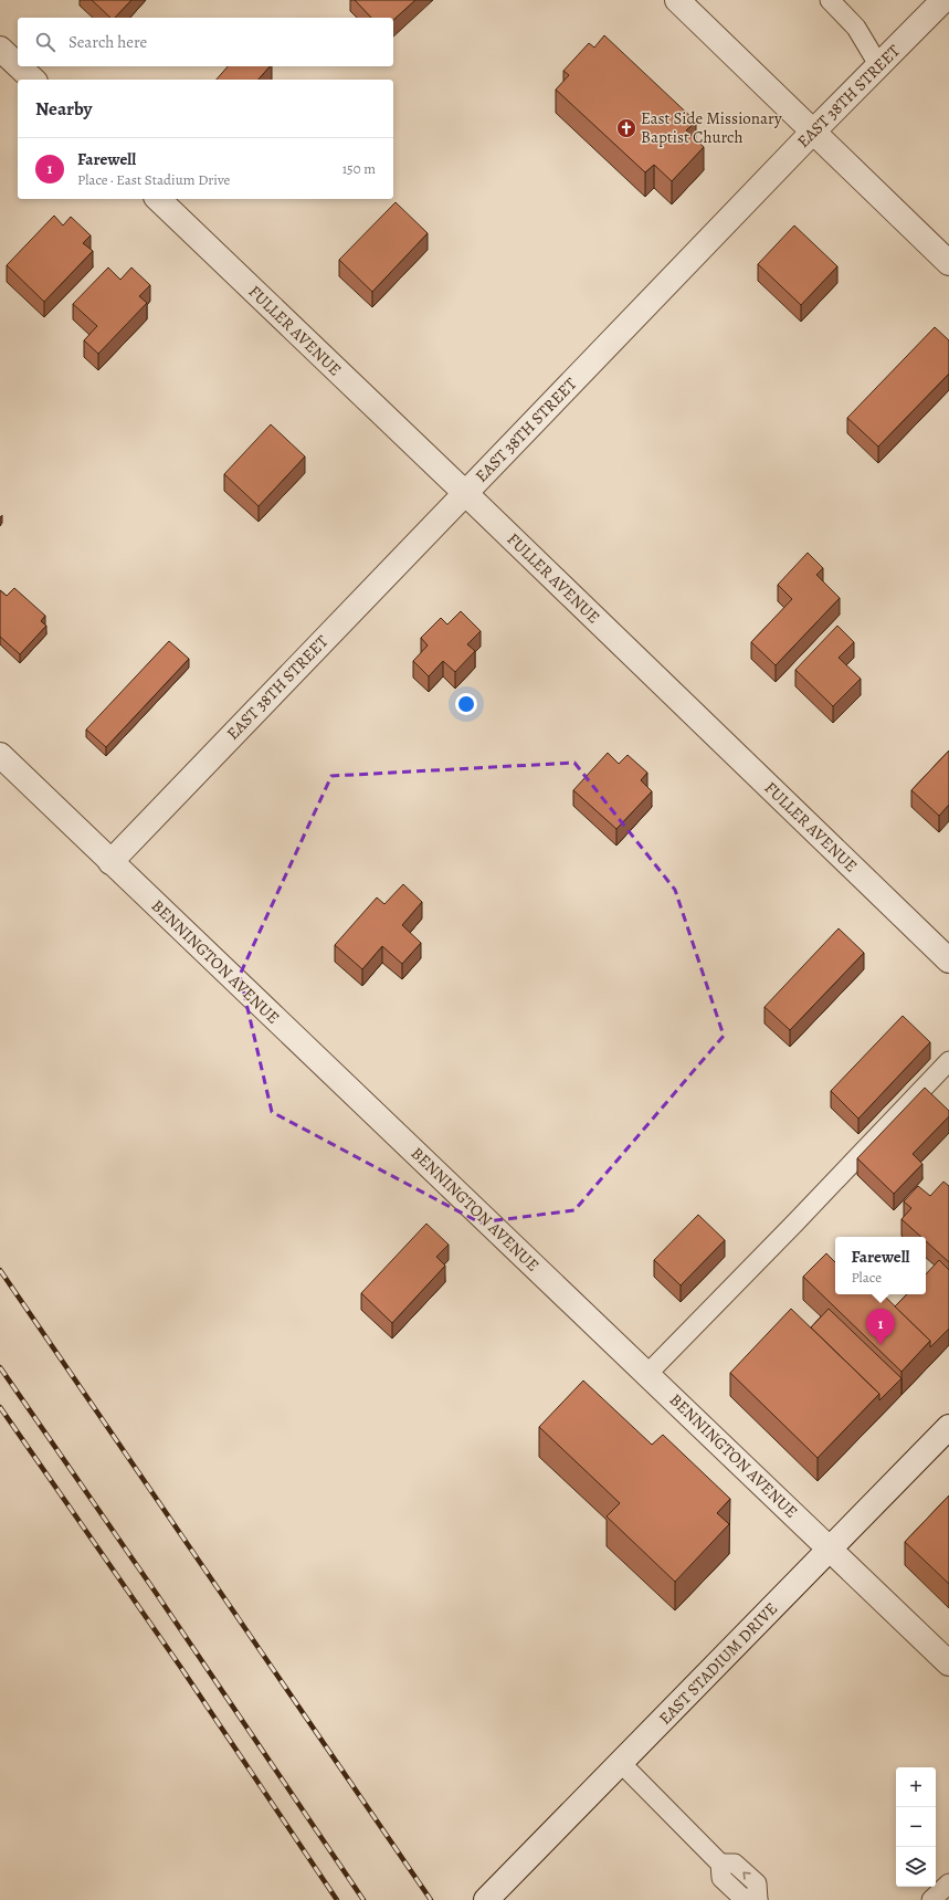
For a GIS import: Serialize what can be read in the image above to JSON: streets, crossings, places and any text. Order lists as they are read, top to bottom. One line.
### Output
{"streets":{"street":["EAST 38TH STREET","FULLER AVENUE","BENNINGTON AVENUE","EAST STADIUM DRIVE"]},"crossings":[["EAST 38TH STREET","FULLER AVENUE"],["EAST 38TH STREET","BENNINGTON AVENUE"],["BENNINGTON AVENUE","EAST STADIUM DRIVE"]],"places":{"church":["East Side Missionary Baptist Church"]},"page":{"search":"Search here","heading":"Nearby","list":[{"mark":"1","name":"Farewell","note":"Place · East Stadium Drive","value":"150 m"}],"popup":["Farewell","Place"],"pins":"1","map_buttons":["+","−"]}}
